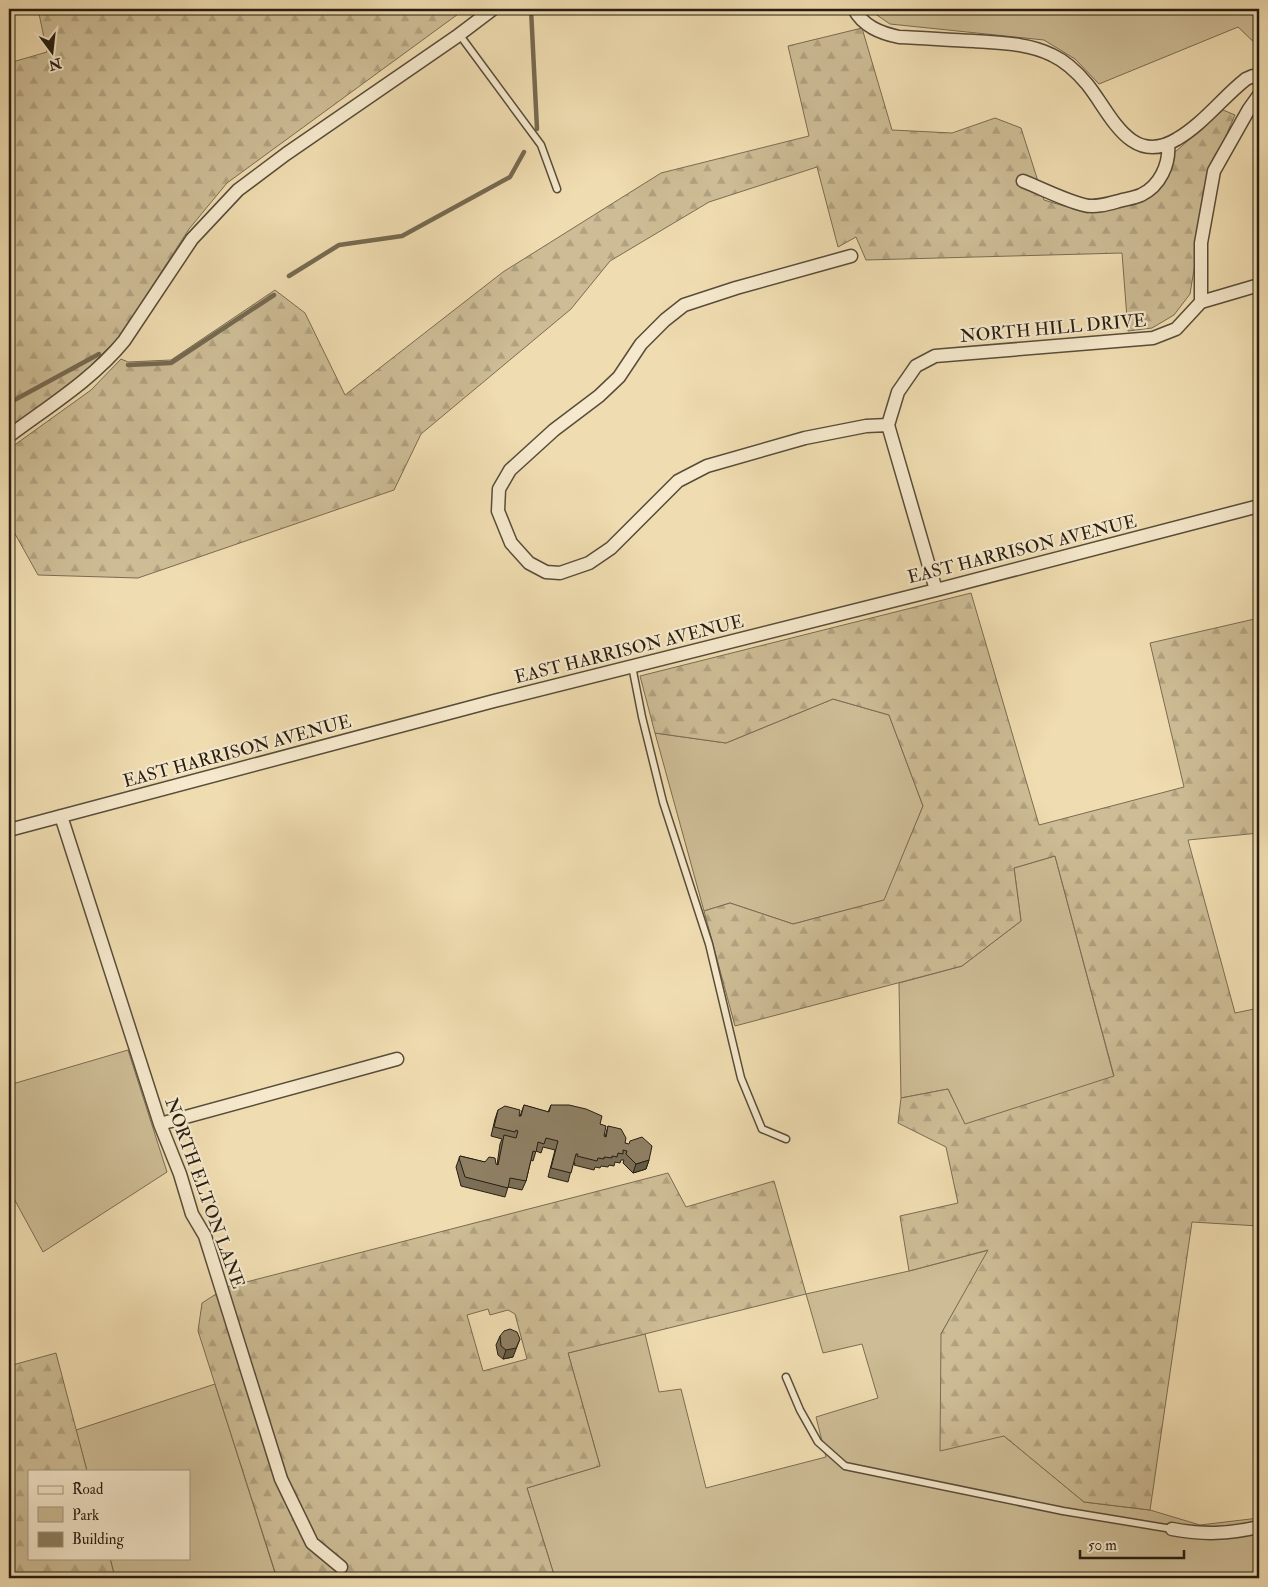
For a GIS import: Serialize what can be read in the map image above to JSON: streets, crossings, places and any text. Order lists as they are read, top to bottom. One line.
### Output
{"streets":{"street":["NORTH HILL DRIVE","EAST HARRISON AVENUE","NORTH ELTON LANE"]},"crossings":[["EAST HARRISON AVENUE","NORTH ELTON LANE"]],"legend":["Road","Park","Building"],"scale_bar":"50 m","north":"bottom"}
